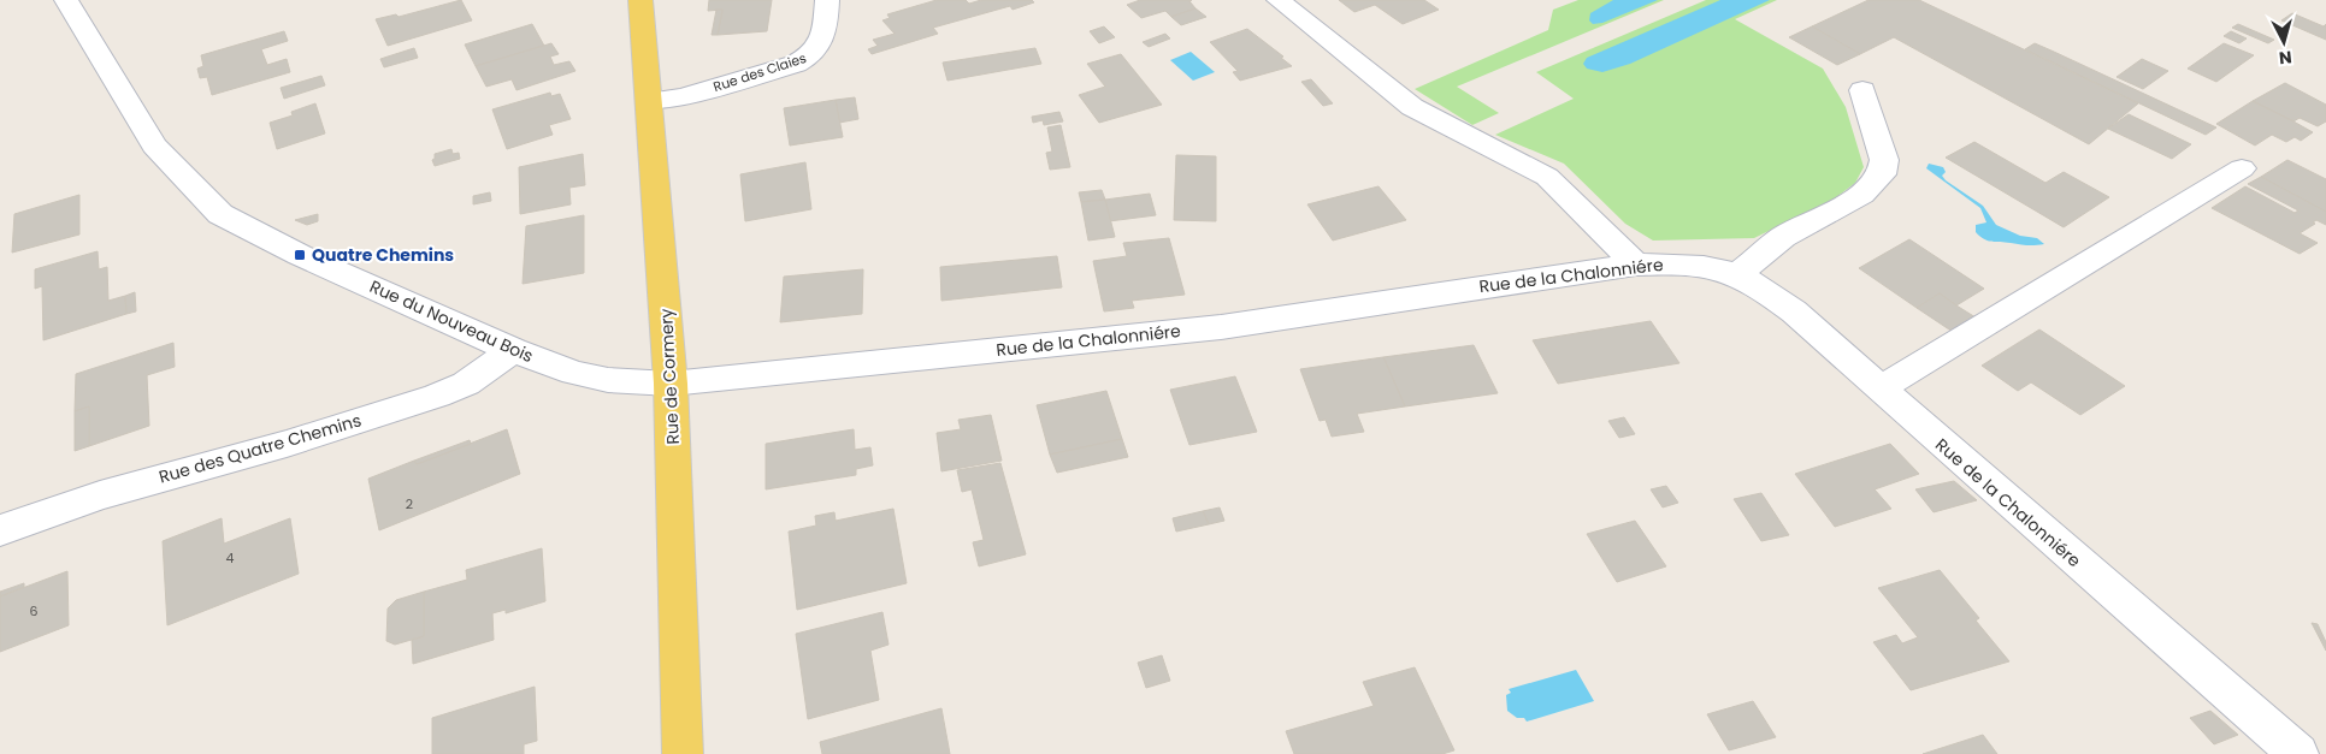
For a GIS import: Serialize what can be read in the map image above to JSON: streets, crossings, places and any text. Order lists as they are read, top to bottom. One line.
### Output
{"streets":{"main road":["Rue de Cormery"],"street":["Rue des Claies","Rue de la Chalonniére","Rue du Nouveau Bois","Rue des Quatre Chemins"]},"crossings":[["Rue des Claies","Rue de Cormery"],["Rue de la Chalonniére","Rue du Nouveau Bois"],["Rue de la Chalonniére","Rue de Cormery"],["Rue du Nouveau Bois","Rue de Cormery"],["Rue du Nouveau Bois","Rue des Quatre Chemins"]],"places":{"transit":["Quatre Chemins"]},"house_numbers":["2","4","6"],"north":"bottom"}
